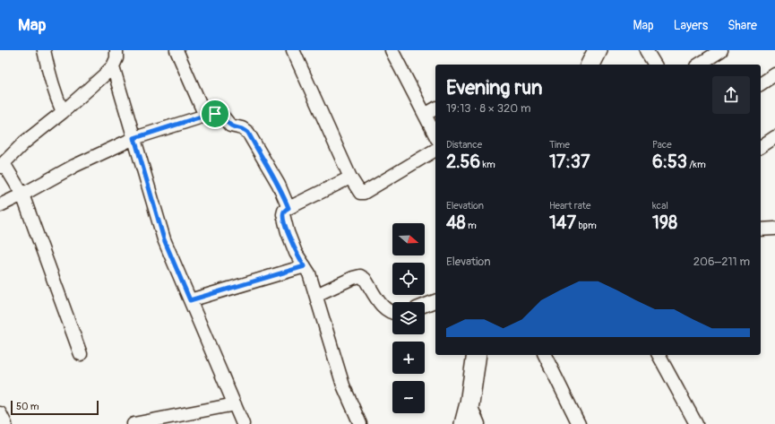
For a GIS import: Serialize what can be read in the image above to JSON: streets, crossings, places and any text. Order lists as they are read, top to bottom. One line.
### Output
{"scale_bar":"50 m","north":"right","page":{"header":"Map","nav":["Map","Layers","Share"],"heading":["Evening run","19:13 · 8 × 320 m"],"stats":[["Distance","2.56 km"],["Time","17:37"],["Pace","6:53 /km"],["Elevation","48 m"],["Heart rate","147 bpm"],["kcal","198"]],"map_buttons":["+","−"],"chart":["Elevation","206–211 m"],"scale":"50 m"}}
